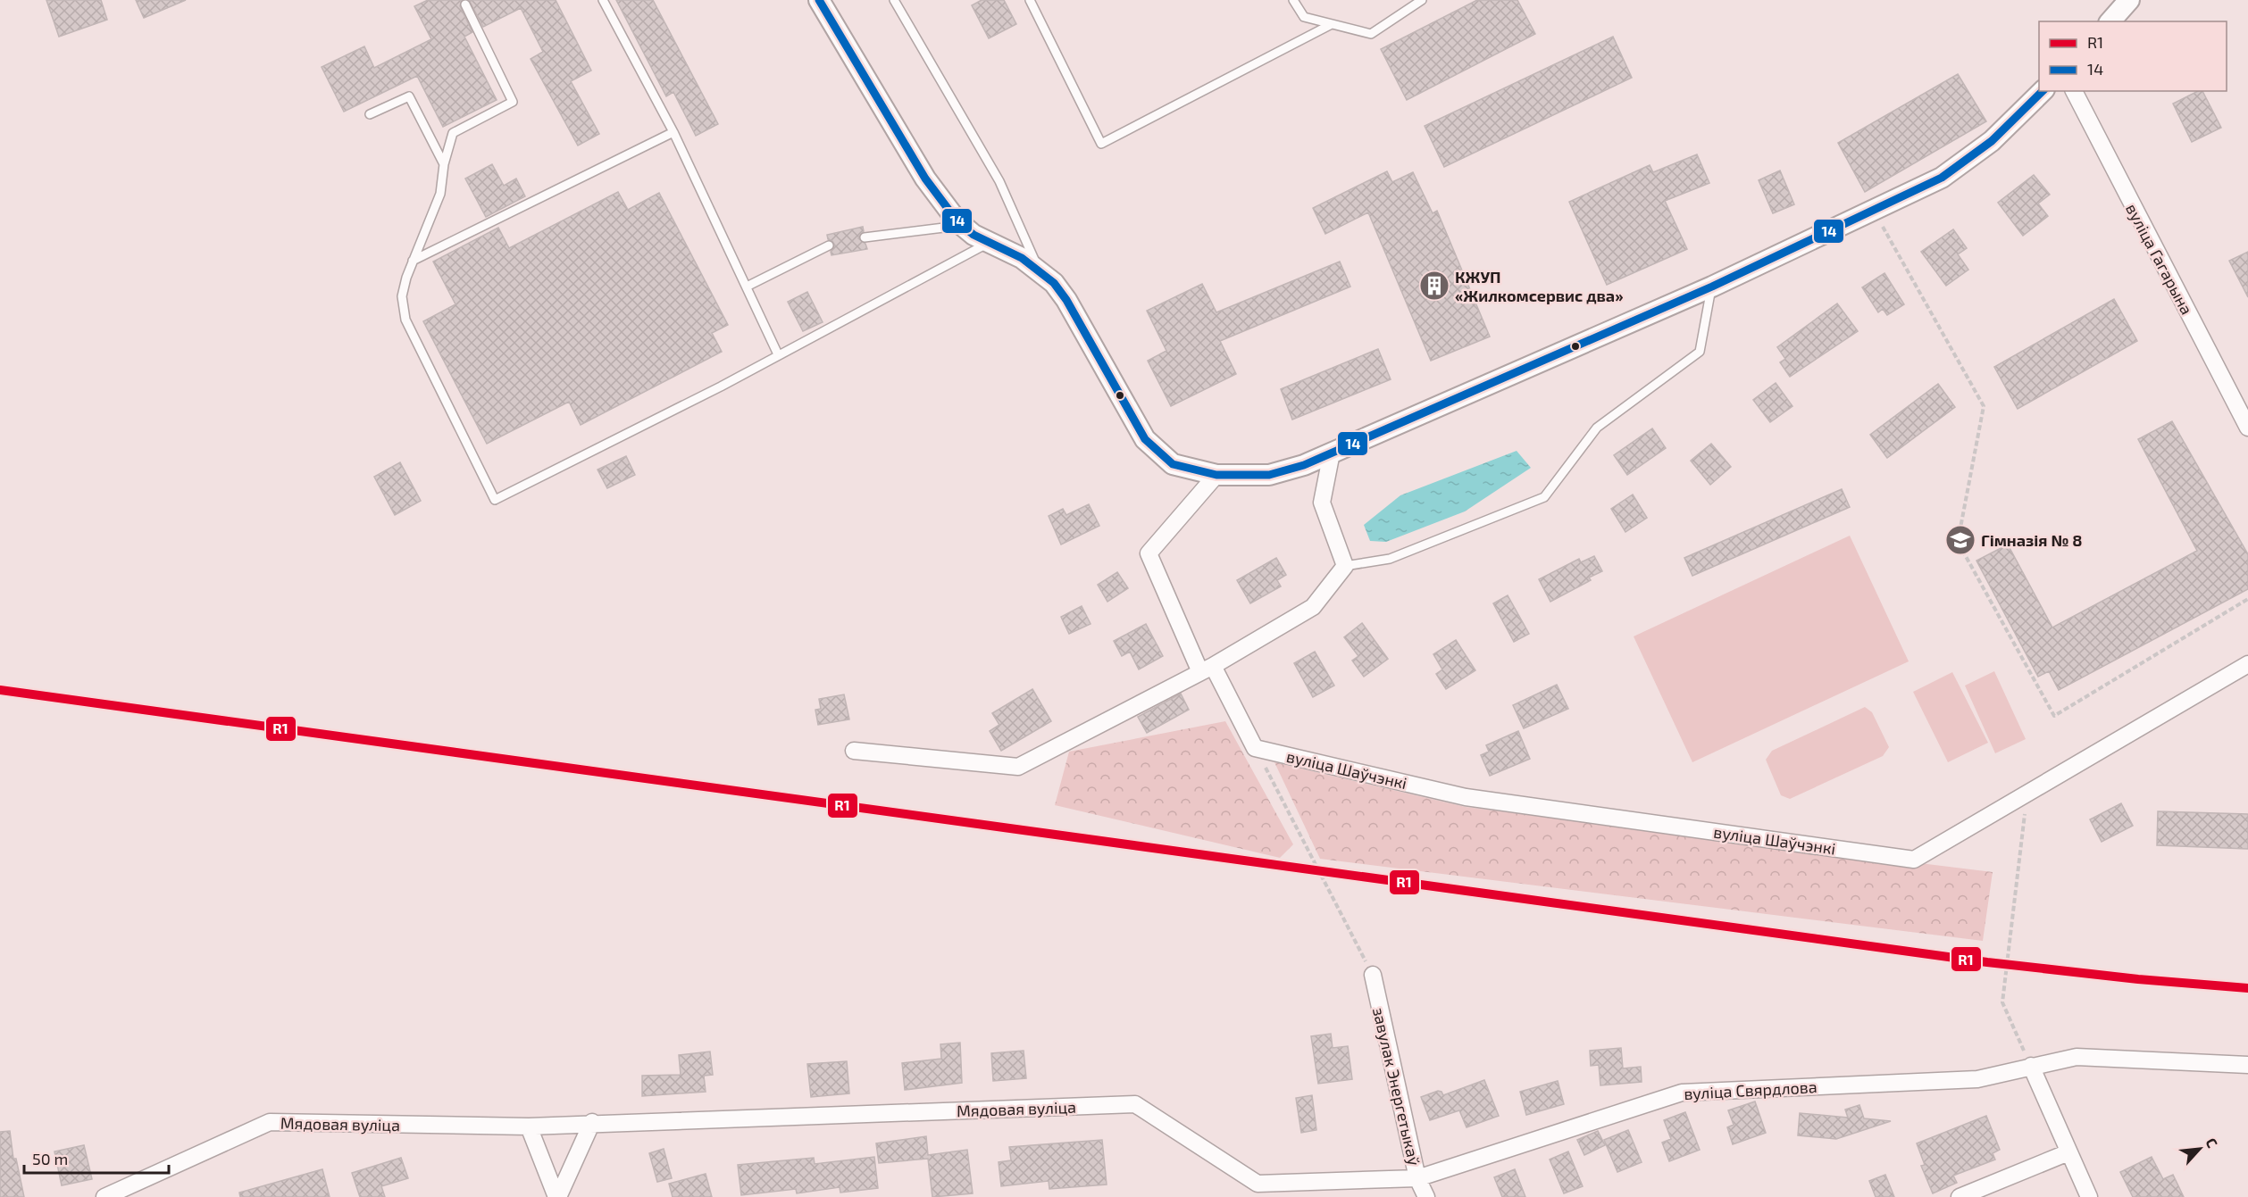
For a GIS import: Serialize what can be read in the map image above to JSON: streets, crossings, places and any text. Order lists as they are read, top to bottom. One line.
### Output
{"streets":{"street":["вуліца Гагарына","вуліца Шаўчэнкі","завулак Энергетыкаў","вуліца Свярдлова","Мядовая вуліца"]},"crossings":[["завулак Энергетыкаў","вуліца Свярдлова"],["завулак Энергетыкаў","Мядовая вуліца"],["вуліца Свярдлова","Мядовая вуліца"]],"places":{"building":["КЖУП «Жилкомсервис два»"],"school or university":["Гімназія № 8"]},"lines":["transit line 14","transit line R1"],"legend":["R1","14"],"scale_bar":"50 m","north":"top right"}
